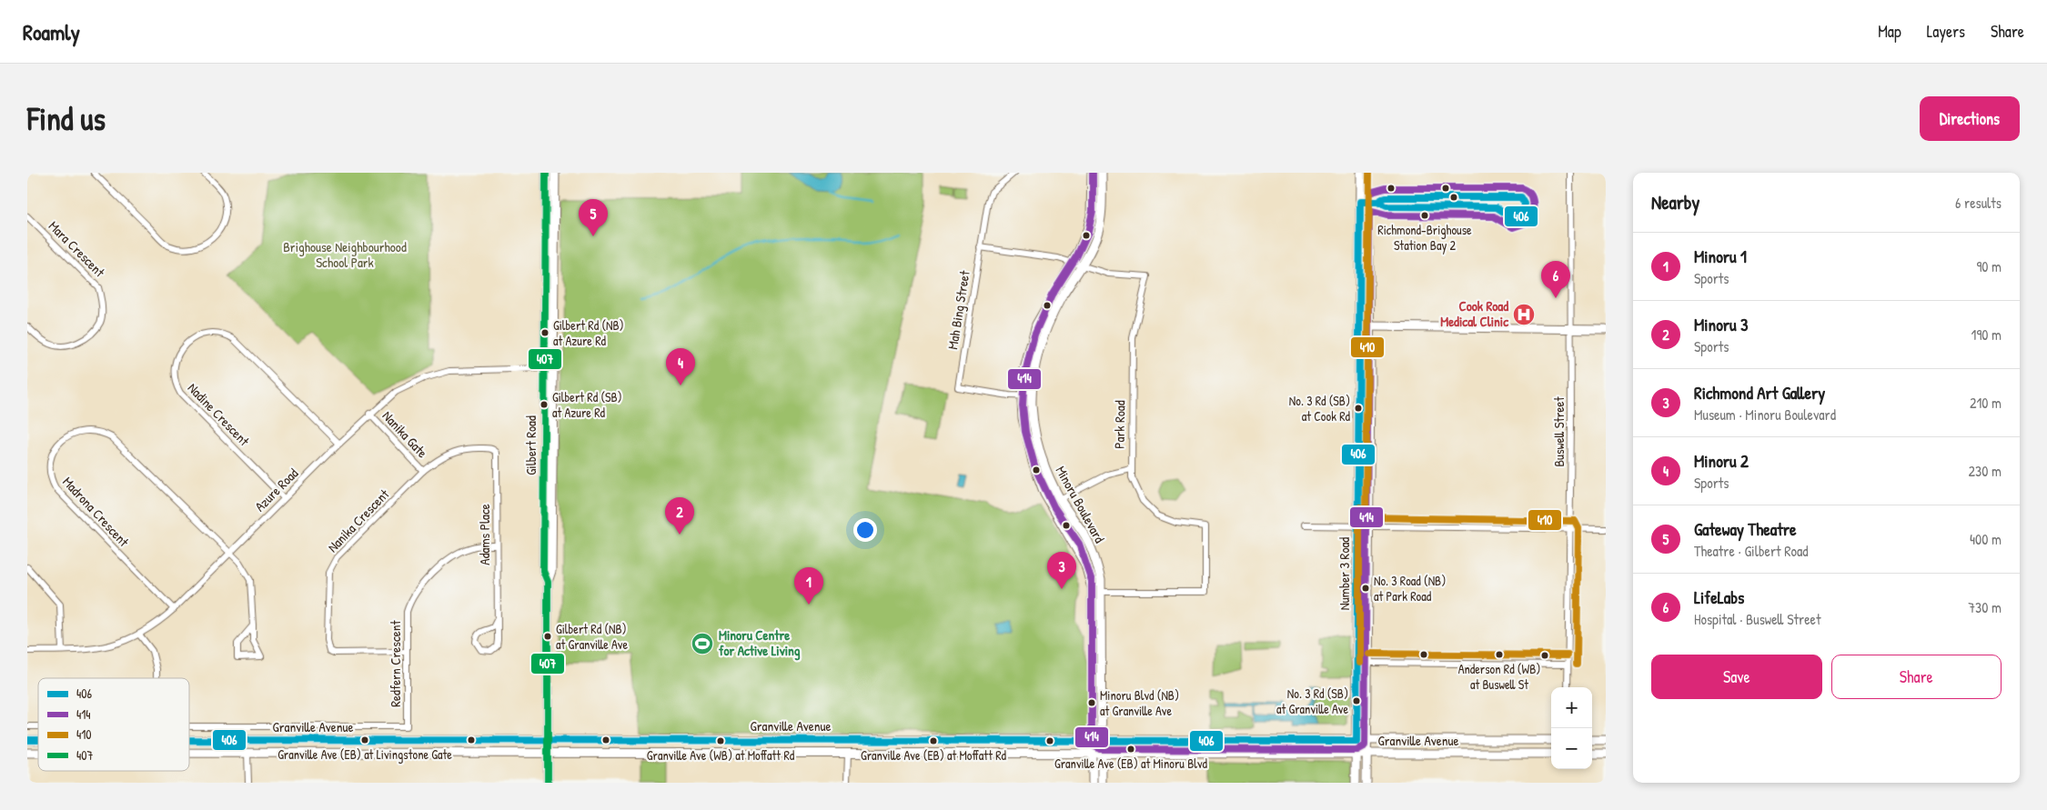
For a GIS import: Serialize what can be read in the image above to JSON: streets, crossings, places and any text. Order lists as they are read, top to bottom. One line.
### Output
{"streets":{"main road":["Gilbert Road","Minoru Boulevard","Number 3 Road","Granville Avenue"],"street":["Mara Crescent","Mah Bing Street","Nadine Crescent","Park Road","Buswell Street","Nanika Gate","Azure Road","Madrona Crescent","Nanika Crescent","Adams Place","Redfern Crescent"]},"crossings":[["Mah Bing Street","Minoru Boulevard"],["Nadine Crescent","Azure Road"],["Park Road","Minoru Boulevard"],["Nanika Gate","Azure Road"],["Nanika Gate","Nanika Crescent"],["Gilbert Road","Azure Road"],["Gilbert Road","Granville Avenue"],["Azure Road","Madrona Crescent"],["Minoru Boulevard","Granville Avenue"],["Nanika Crescent","Adams Place"],["Nanika Crescent","Redfern Crescent"],["Adams Place","Redfern Crescent"],["Number 3 Road","Granville Avenue"]],"parks":["Brighouse Neighbourhood School Park"],"places":{"other":["Richmond-Brighouse Station Bay 2","Gilbert Rd (NB) at Azure Rd","Gilbert Rd (SB) at Azure Rd","No. 3 Rd (SB) at Cook Rd","No. 3 Road (NB) at Park Road","Gilbert Rd (NB) at Granville Ave","Anderson Rd (WB) at Buswell St","No. 3 Rd (SB) at Granville Ave","Minoru Blvd (NB) at Granville Ave","Granville Ave (EB) at Livingstone Gate","Granville Ave (WB) at Moffatt Rd","Granville Ave (EB) at Moffatt Rd","Granville Ave (EB) at Minoru Blvd"],"hospital":["Cook Road Medical Clinic"],"sports":["Minoru Centre for Active Living"]},"lines":["transit line 414","transit line 410","transit line 407","transit line 406"],"legend":["406","414","410","407"],"page":{"header":"Roamly","nav":["Map","Layers","Share"],"buttons":["Directions",["Save","Share"]],"title":"Find us","heading":["Nearby","6 results"],"pins":["5","6","4","2","3","1"],"list":[{"mark":"1","name":"Minoru 1","note":"Sports","value":"90 m"},{"mark":"2","name":"Minoru 3","note":"Sports","value":"190 m"},{"mark":"3","name":"Richmond Art Gallery","note":"Museum · Minoru Boulevard","value":"210 m"},{"mark":"4","name":"Minoru 2","note":"Sports","value":"230 m"},{"mark":"5","name":"Gateway Theatre","note":"Theatre · Gilbert Road","value":"400 m"},{"mark":"6","name":"LifeLabs","note":"Hospital · Buswell Street","value":"730 m"}],"map_buttons":["+","−"]}}
